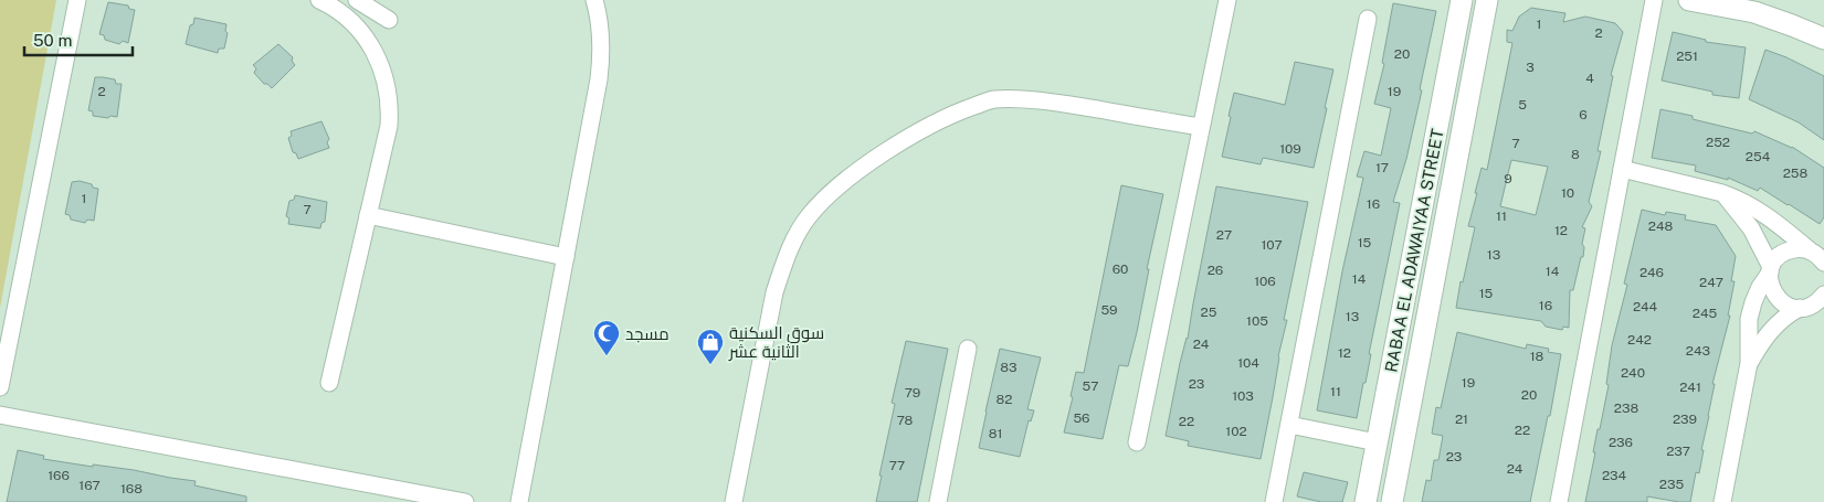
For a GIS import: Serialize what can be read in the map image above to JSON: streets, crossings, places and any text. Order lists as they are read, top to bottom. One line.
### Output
{"streets":{"street":["RABAA EL ADAWAIYAA STREET"]},"places":{"mosque":["مسجد"],"shop":["سوق السكنية الثانية عشر"]},"house_numbers":["1","2","20","251","3","4","2","19","5","6","252","7","109","8","254","17","258","9","10","1","16","7","11","248","12","27","15","107","13","60","26","14","246","14","106","247","15","16","244","59","25","245","13","105","242","24","243","12","18","104","83","240","19","23","57","241","11","79","20","103","82","238","56","21","239","78","22","22","102","81","236","237","23","77","24","166","234","235","167","168"],"scale_bar":"50 m"}
